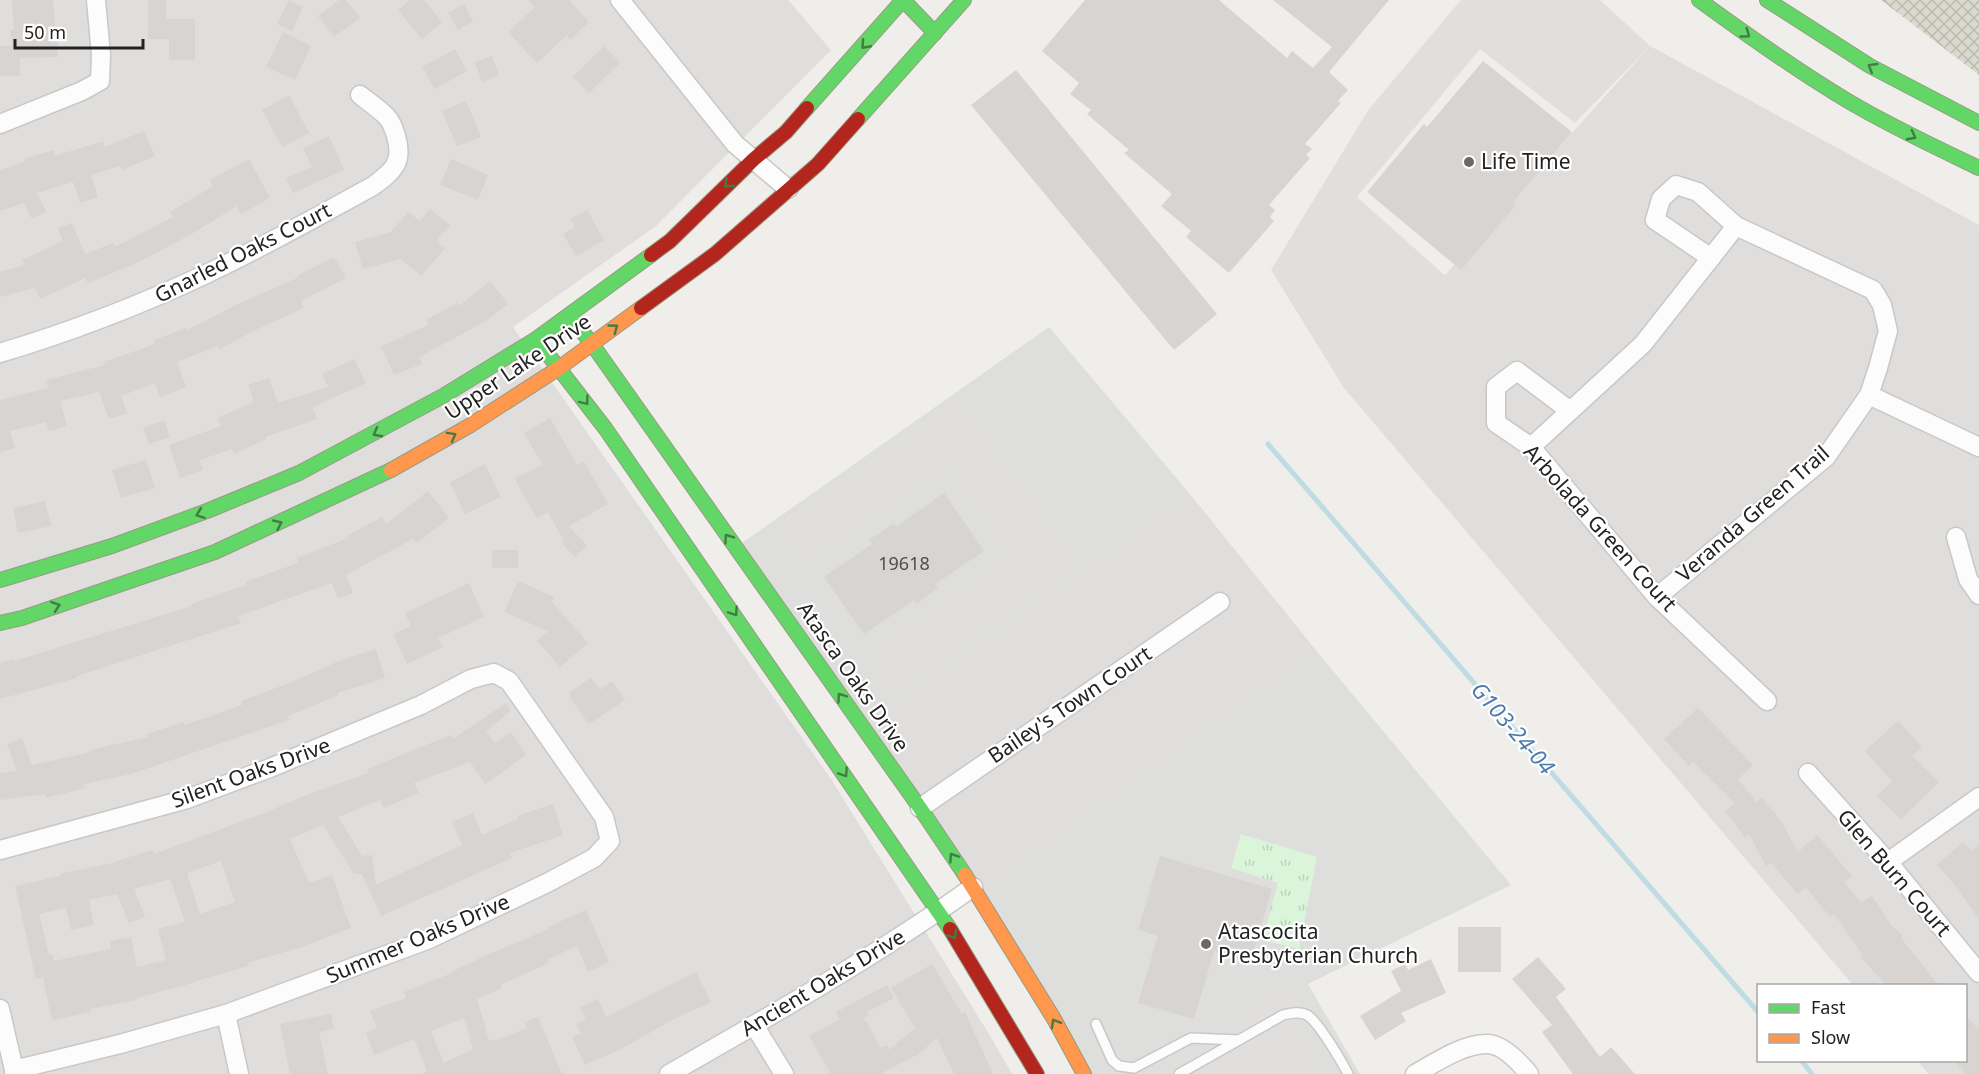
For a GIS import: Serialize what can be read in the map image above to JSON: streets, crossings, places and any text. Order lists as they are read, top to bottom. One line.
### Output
{"streets":{"street":["Gnarled Oaks Court","Upper Lake Drive","Veranda Green Trail","Arbolada Green Court","Atasca Oaks Drive","Bailey's Town Court","Silent Oaks Drive","Glen Burn Court","Summer Oaks Drive","Ancient Oaks Drive"]},"crossings":[["Upper Lake Drive","Atasca Oaks Drive"],["Veranda Green Trail","Arbolada Green Court"],["Atasca Oaks Drive","Bailey's Town Court"],["Atasca Oaks Drive","Ancient Oaks Drive"],["Silent Oaks Drive","Summer Oaks Drive"]],"water":["G103-24-04"],"places":["Life Time","Atascocita Presbyterian Church"],"house_numbers":["19618"],"legend":["Fast","Slow"],"scale_bar":"50 m"}
